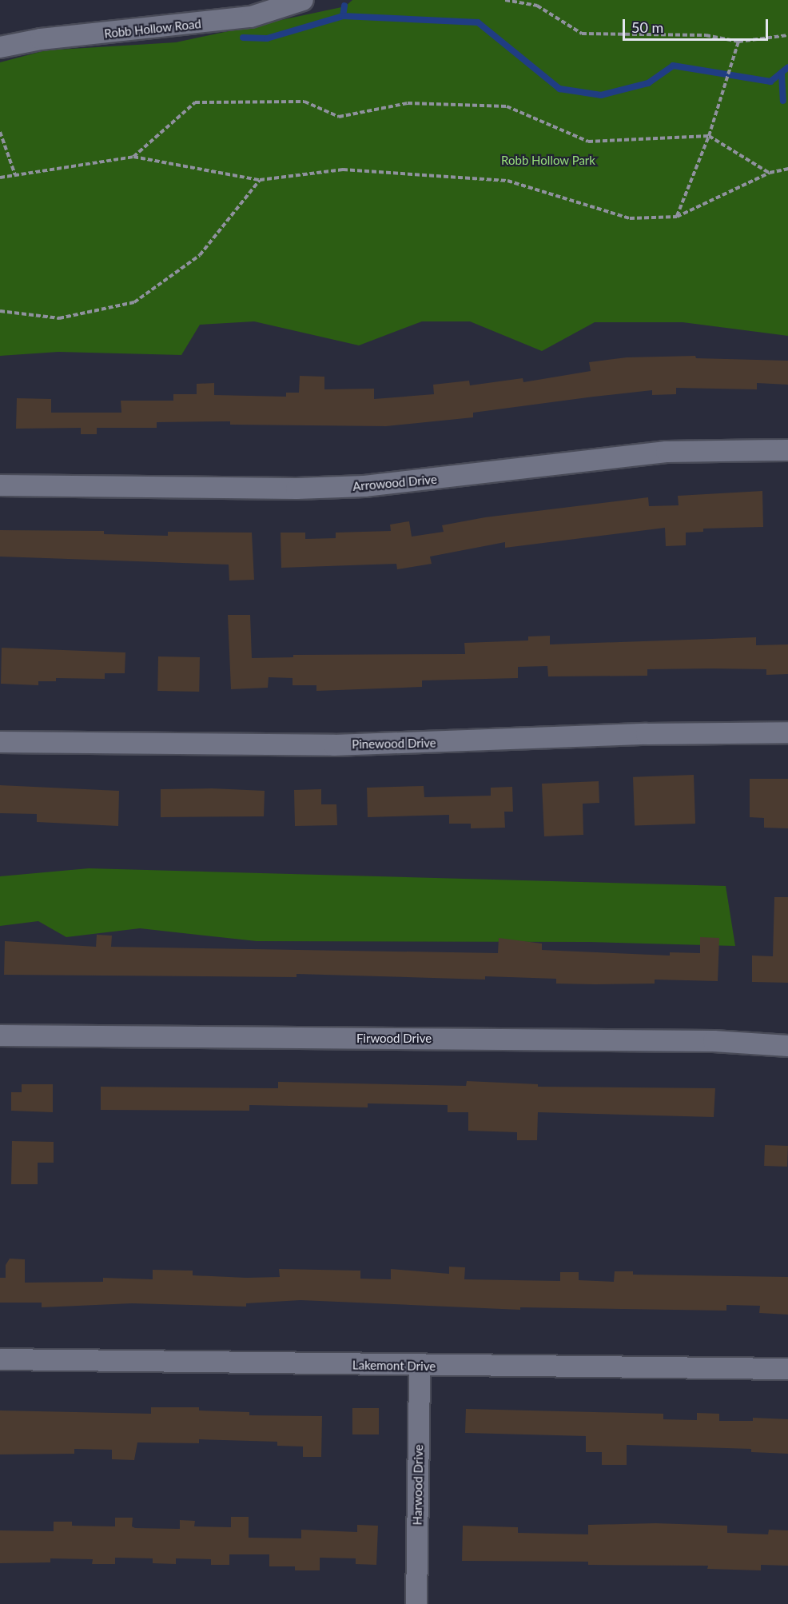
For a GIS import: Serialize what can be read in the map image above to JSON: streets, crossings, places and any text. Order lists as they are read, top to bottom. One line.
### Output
{"streets":{"street":["Robb Hollow Road","Arrowood Drive","Pinewood Drive","Firwood Drive","Lakemont Drive","Harwood Drive"]},"crossings":[["Lakemont Drive","Harwood Drive"]],"parks":["Robb Hollow Park"],"scale_bar":"50 m"}
